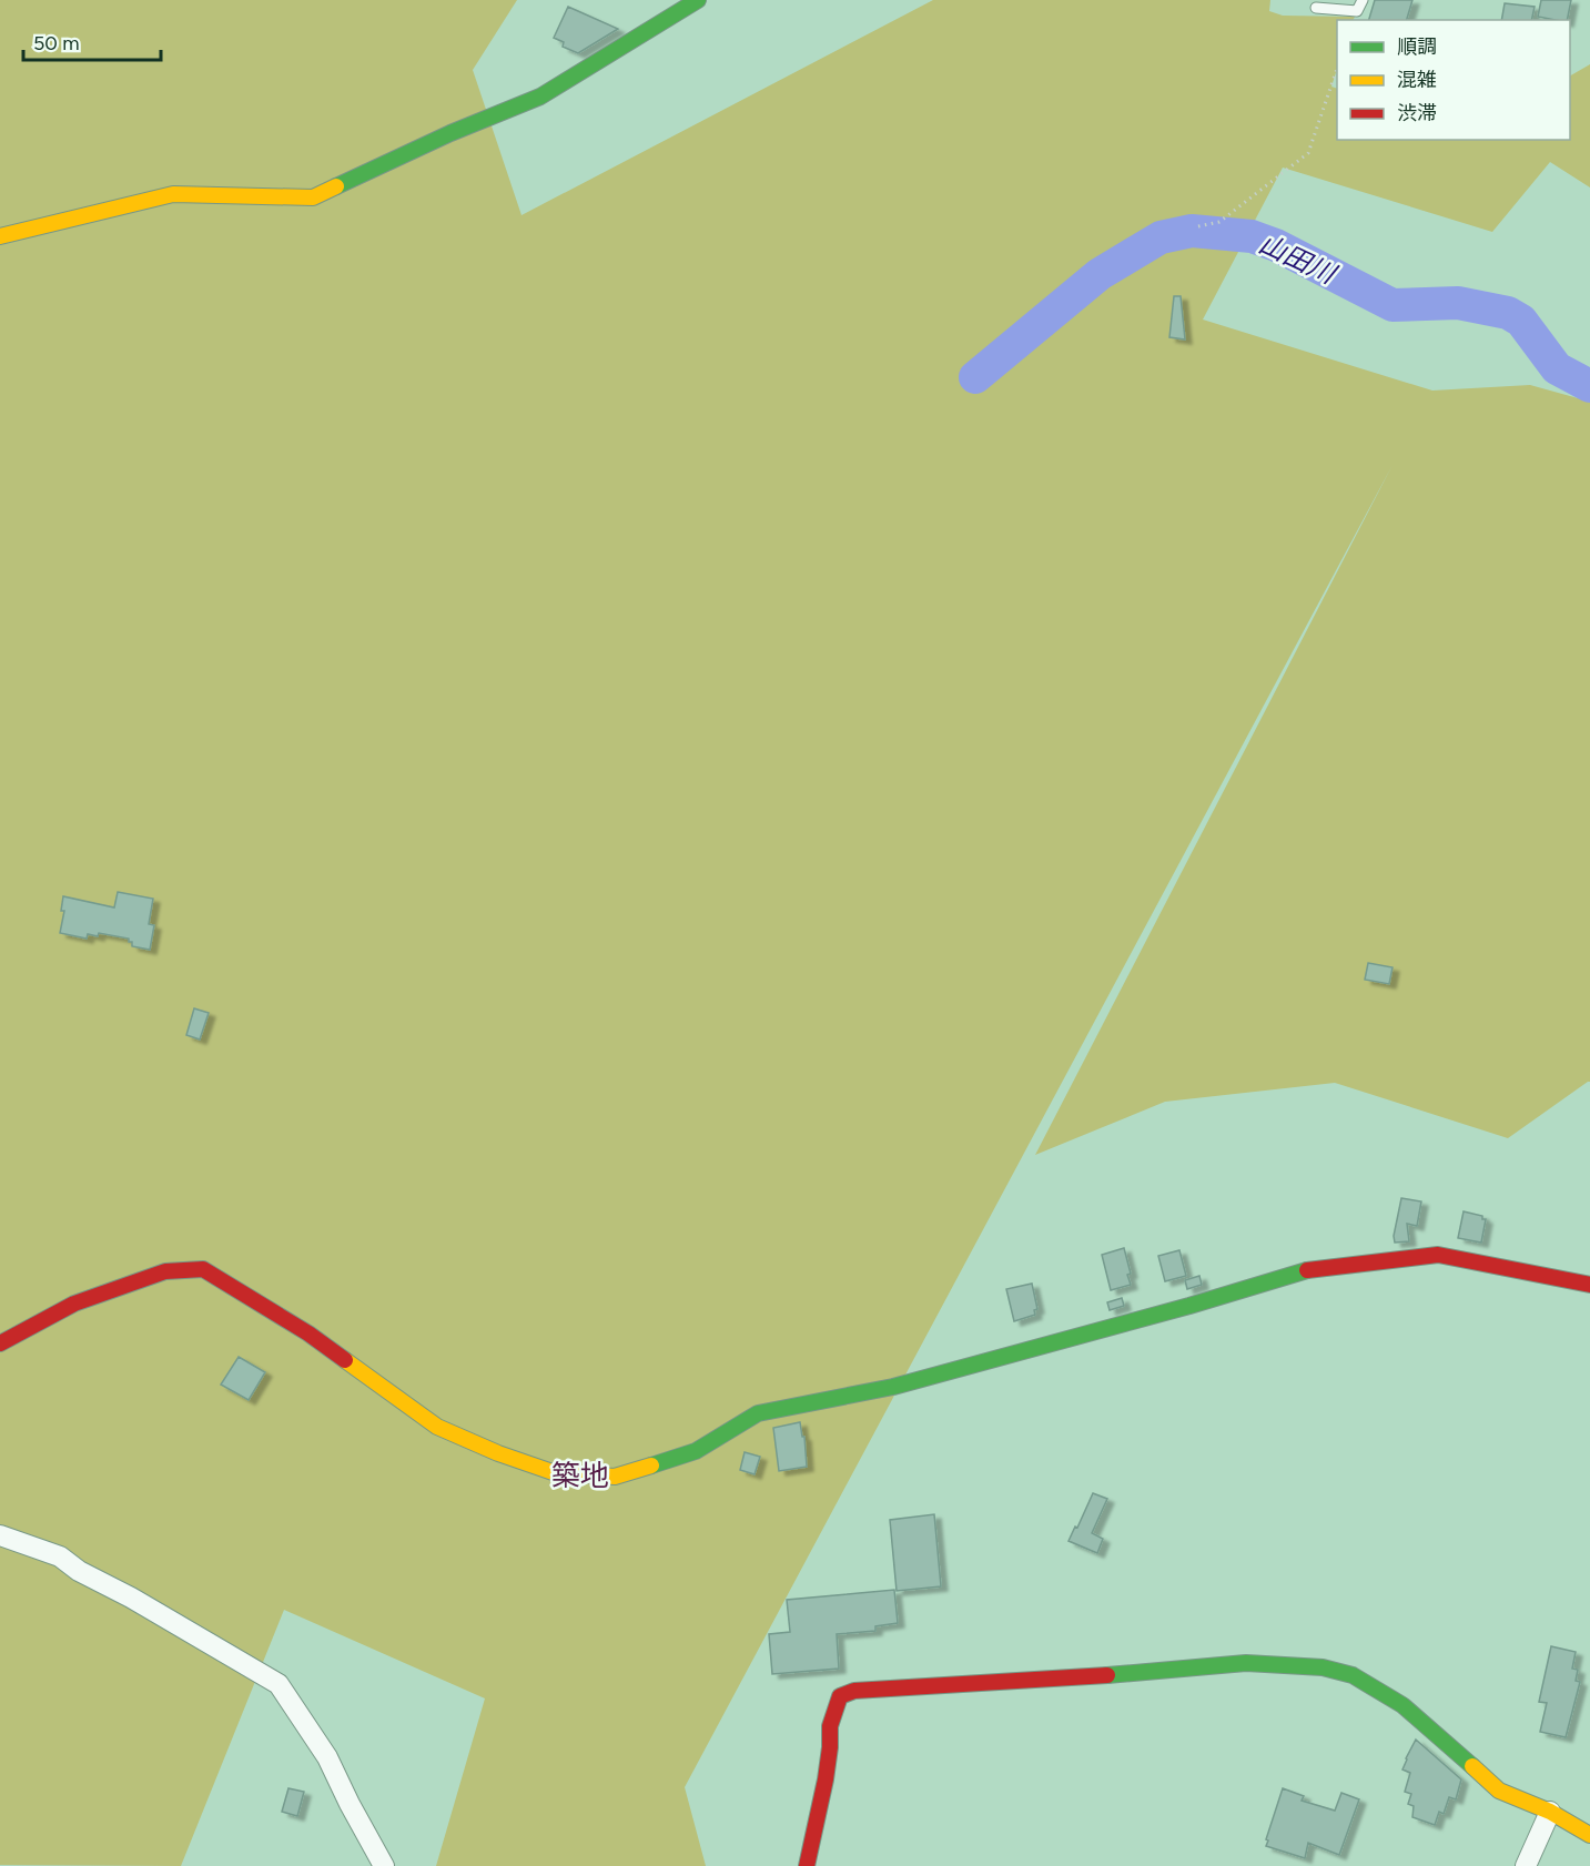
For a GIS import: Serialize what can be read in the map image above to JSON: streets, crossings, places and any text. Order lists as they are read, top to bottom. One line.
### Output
{"districts":["築地"],"water":["山田川"],"legend":["順調","混雑","渋滞"],"scale_bar":"50 m"}
